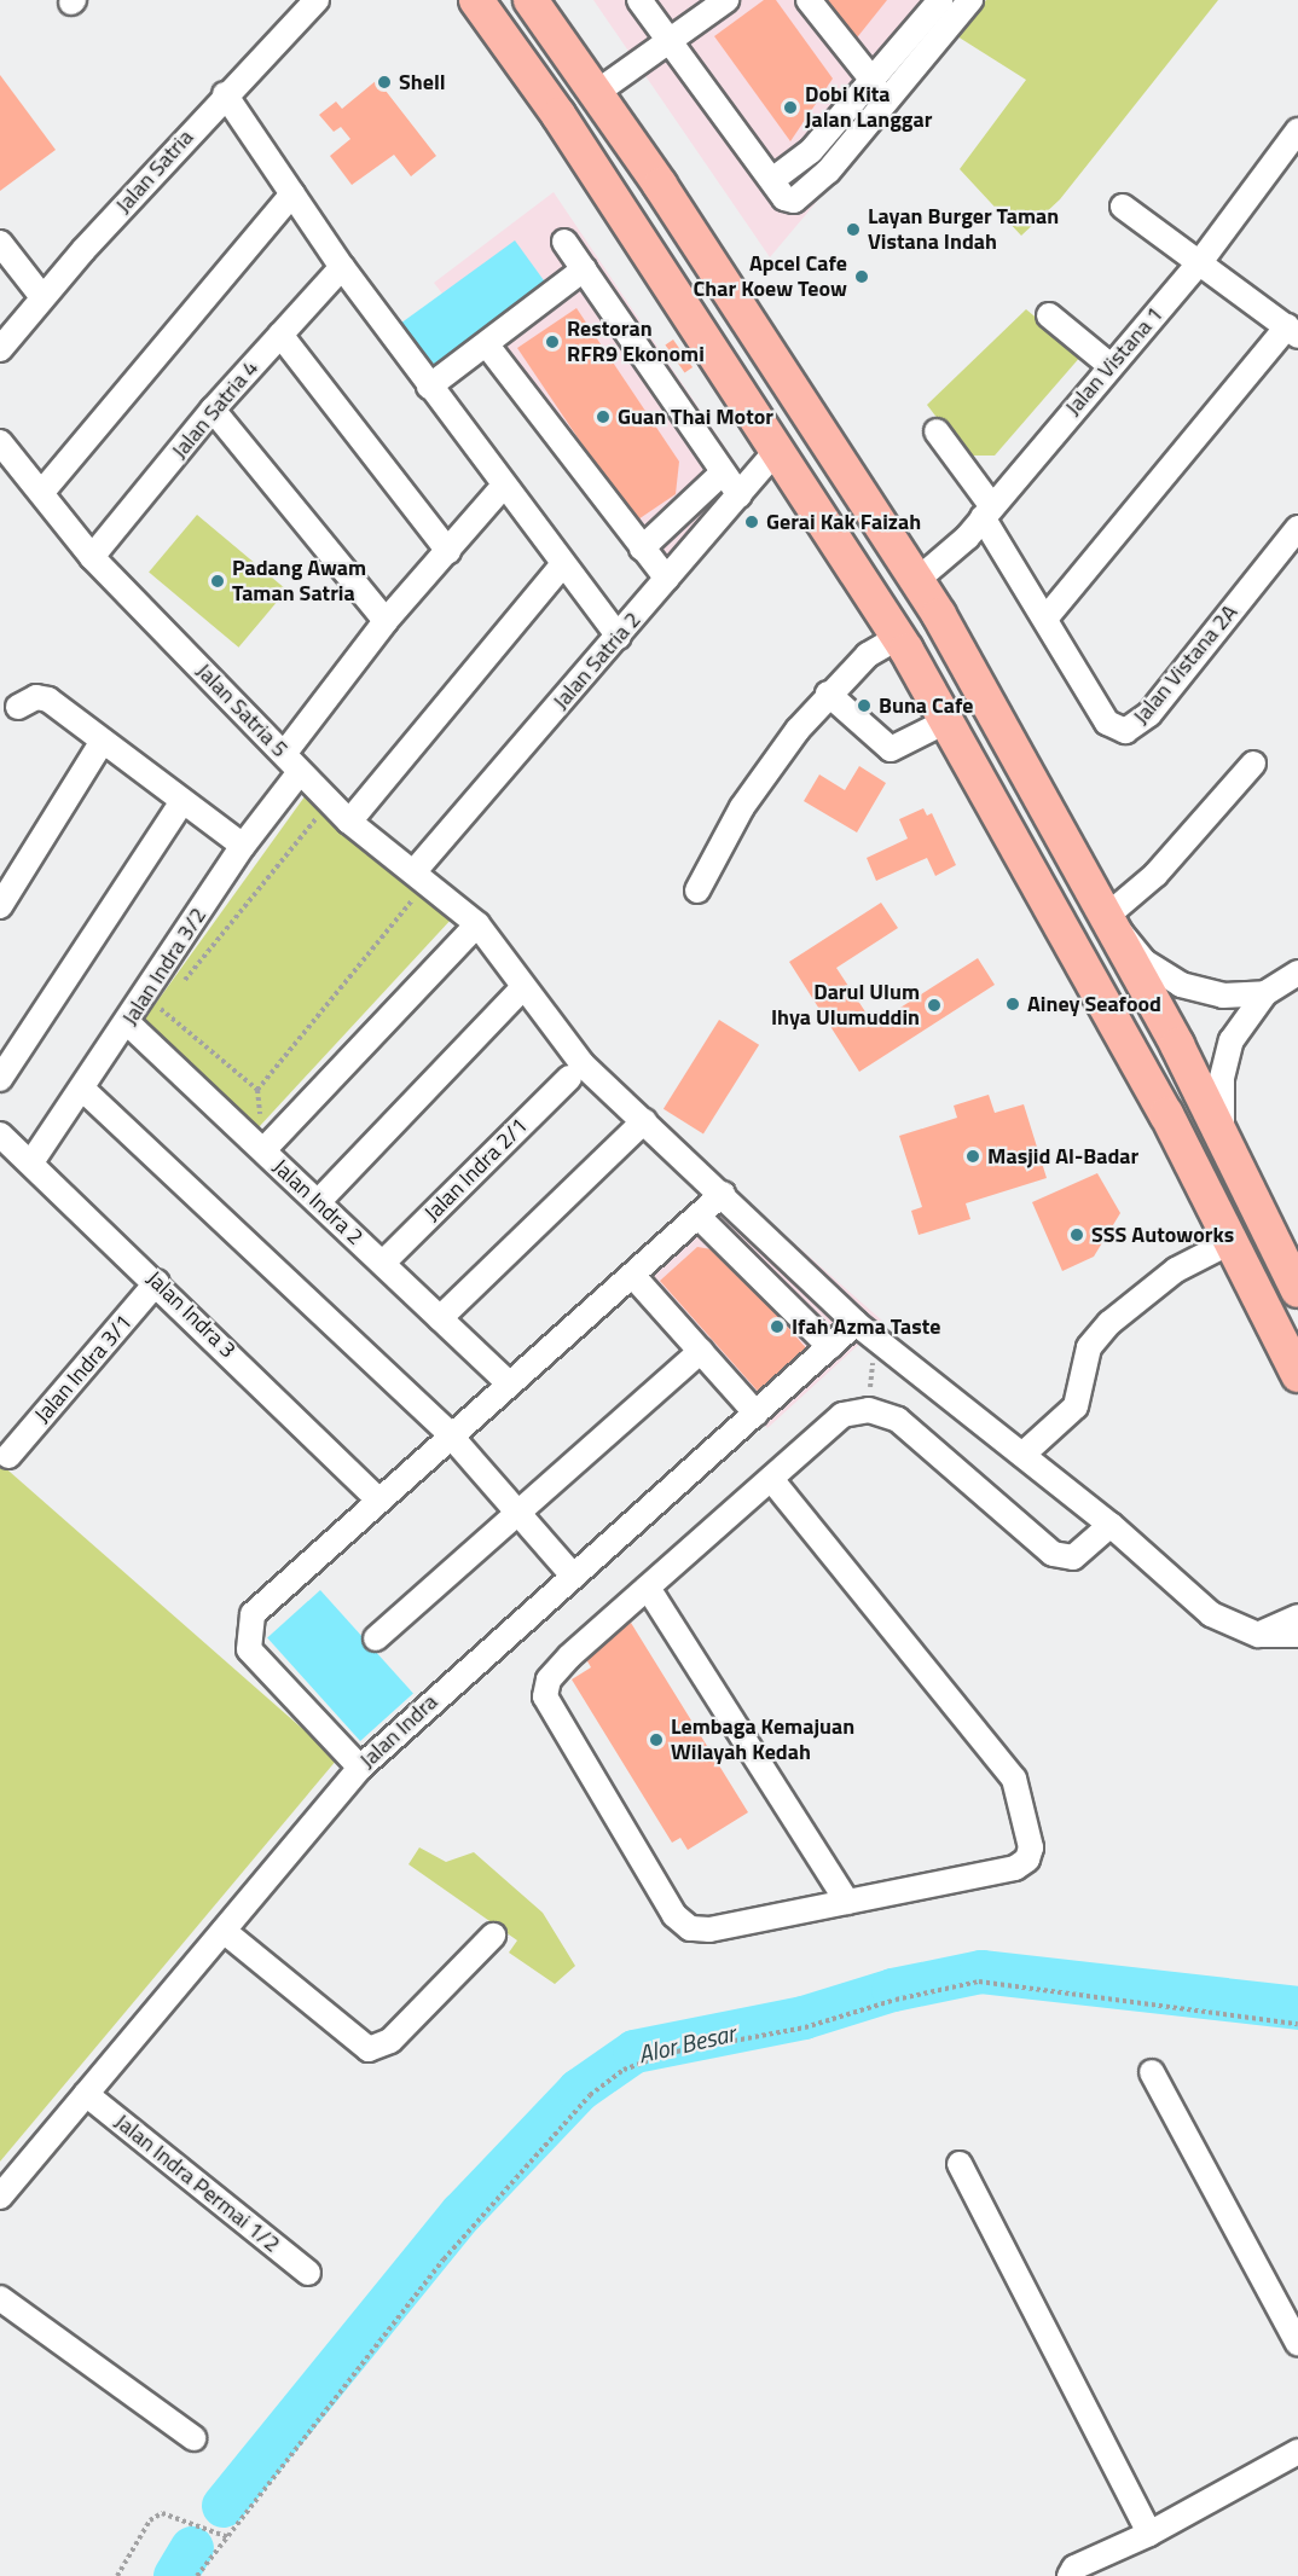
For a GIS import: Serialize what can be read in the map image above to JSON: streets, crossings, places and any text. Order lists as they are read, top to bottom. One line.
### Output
{"streets":{"street":["Jalan Satria","Jalan Vistana 1","Jalan Satria 4","Jalan Satria 2","Jalan Vistana 2A","Jalan Satria 5","Jalan Indra 3/2","Jalan Indra 2/1","Jalan Indra 2","Jalan Indra 3","Jalan Indra 3/1","Jalan Indra","Jalan Indra Permai 1/2"]},"crossings":[["Jalan Vistana 1","Jalan Vistana 2A"],["Jalan Satria 4","Jalan Satria 5"],["Jalan Satria 2","Jalan Satria 5"],["Jalan Satria 5","Jalan Indra 3/2"],["Jalan Satria 5","Jalan Indra"],["Jalan Indra 3/2","Jalan Indra 2"],["Jalan Indra 3/2","Jalan Indra 3"],["Jalan Indra 2/1","Jalan Indra 2"],["Jalan Indra 3","Jalan Indra 3/1"],["Jalan Indra","Jalan Indra Permai 1/2"]],"water":["Alor Besar"],"places":["Shell","Dobi Kita Jalan Langgar","Layan Burger Taman Vistana Indah","Apcel Cafe Char Koew Teow","Restoran RFR9 Ekonomi","Guan Thai Motor","Gerai Kak Faizah","Padang Awam Taman Satria","Buna Cafe","Ainey Seafood","Darul Ulum Ihya Ulumuddin","Masjid Al-Badar","SSS Autoworks","Ifah Azma Taste","Lembaga Kemajuan Wilayah Kedah"]}
